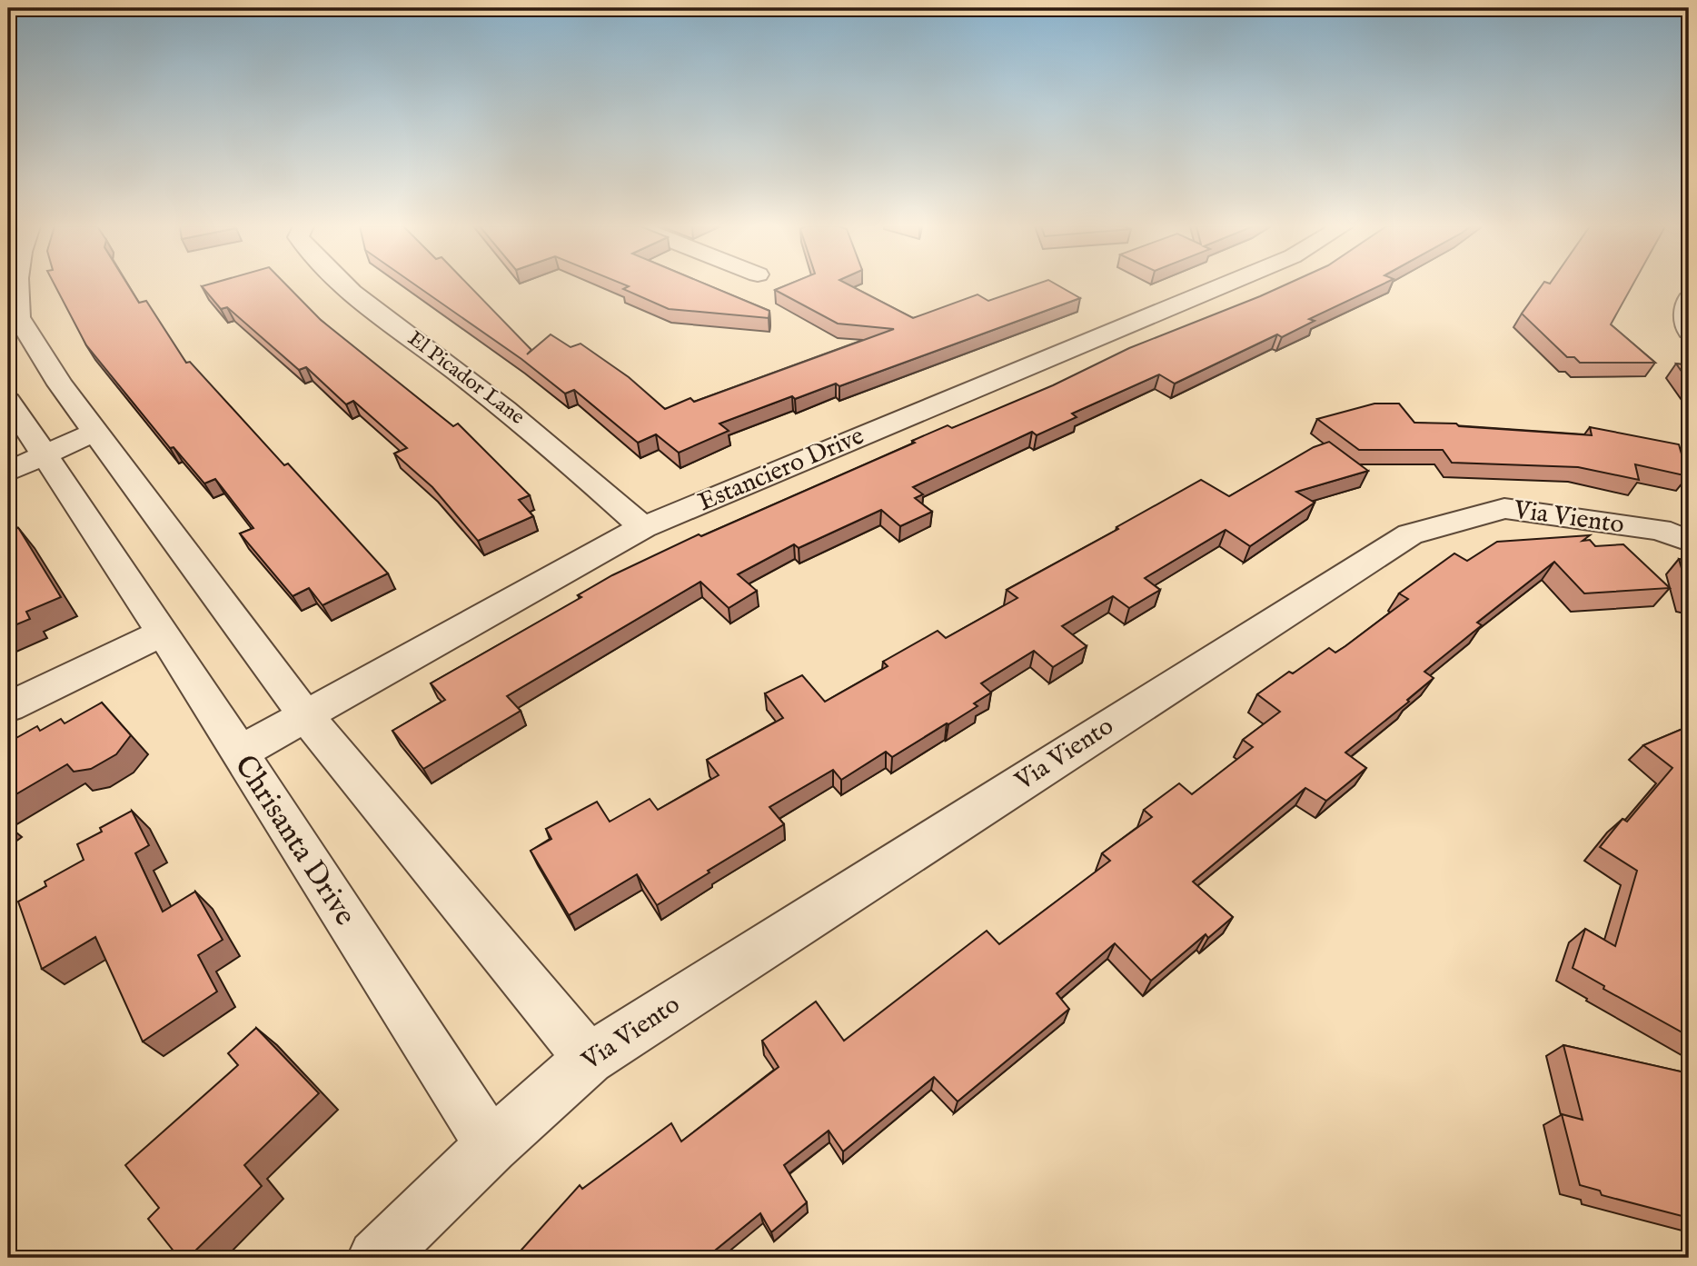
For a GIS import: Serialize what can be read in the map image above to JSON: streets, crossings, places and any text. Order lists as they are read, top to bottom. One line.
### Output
{"streets":{"street":["El Picador Lane","Estanciero Drive","Via Viento","Chrisanta Drive"]},"crossings":[["El Picador Lane","Estanciero Drive"],["Estanciero Drive","Chrisanta Drive"],["Via Viento","Chrisanta Drive"]]}
